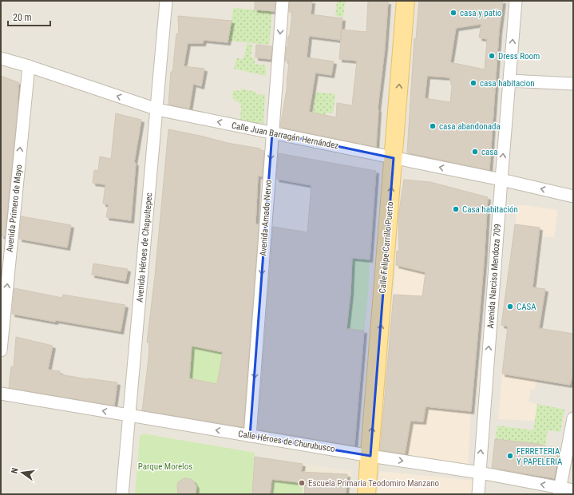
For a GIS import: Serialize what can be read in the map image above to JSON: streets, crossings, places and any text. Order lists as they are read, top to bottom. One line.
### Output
{"streets":{"main road":["Calle Felipe Carrillo Puerto"],"street":["Calle Juan Barragán Hernández","Avenida Primero de Mayo","Avenida Amado Nervo","Avenida Héroes de Chapultepec","Avenida Narciso Mendoza 709","Calle Héroes de Churubusco"]},"crossings":[["Calle Juan Barragán Hernández","Avenida Primero de Mayo"],["Calle Juan Barragán Hernández","Avenida Amado Nervo"],["Calle Juan Barragán Hernández","Avenida Héroes de Chapultepec"],["Calle Juan Barragán Hernández","Calle Felipe Carrillo Puerto"],["Calle Juan Barragán Hernández","Avenida Narciso Mendoza 709"],["Avenida Amado Nervo","Calle Héroes de Churubusco"],["Avenida Héroes de Chapultepec","Calle Héroes de Churubusco"],["Calle Felipe Carrillo Puerto","Calle Héroes de Churubusco"],["Avenida Narciso Mendoza 709","Calle Héroes de Churubusco"]],"one_way":["Calle Juan Barragán Hernández","Avenida Primero de Mayo","Avenida Amado Nervo","Calle Felipe Carrillo Puerto","Avenida Narciso Mendoza 709"],"parks":["Parque Morelos"],"places":["casa y patio","Dress Room","casa habitacion","casa abandonada","casa","Casa habitación","CASA","FERRETERIA Y PAPELERIA","Escuela Primaria Teodomiro Manzano"],"scale_bar":"20 m","north":"left"}
